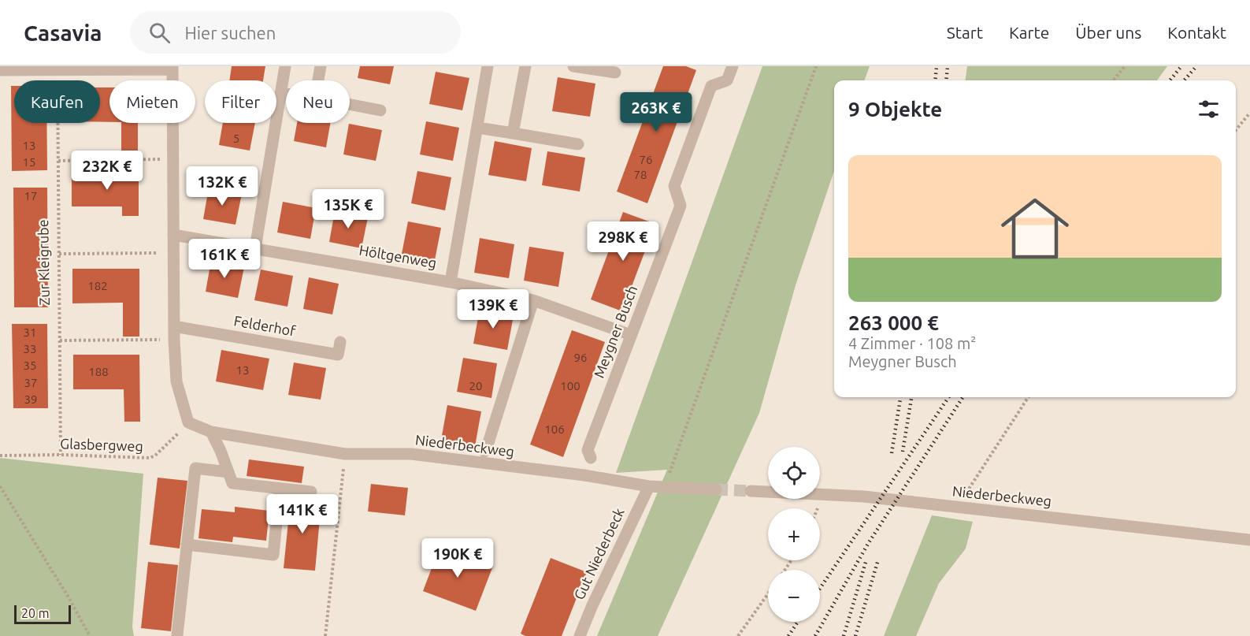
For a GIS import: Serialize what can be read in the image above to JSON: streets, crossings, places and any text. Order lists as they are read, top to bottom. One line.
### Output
{"streets":{"street":["Höltgenweg","Felderhof","Meygner Busch","Niederbeckweg","Gut Niederbeck"],"path":["Zur Kleigrube","Glasbergweg"]},"crossings":[["Höltgenweg","Meygner Busch"],["Zur Kleigrube","Glasbergweg"],["Glasbergweg","Niederbeckweg"],["Niederbeckweg","Gut Niederbeck"]],"house_numbers":["5","13","76","15","78","17","182","31","33","96","35","13","188","37","20","100","39","106"],"scale_bar":"20 m","page":{"header":"Casavia","search":"Hier suchen","nav":["Start","Karte","Über uns","Kontakt"],"chip":["Kaufen","Mieten","Filter","Neu"],"heading":"9 Objekte","price":["263K €","232K €","132K €","135K €","298K €","161K €","139K €","141K €","190K €"],"list":[{"name":"263 000 €","note":"4 Zimmer · 108 m² · Meygner Busch"}],"map_buttons":["+","−"],"scale":"20 m"}}
